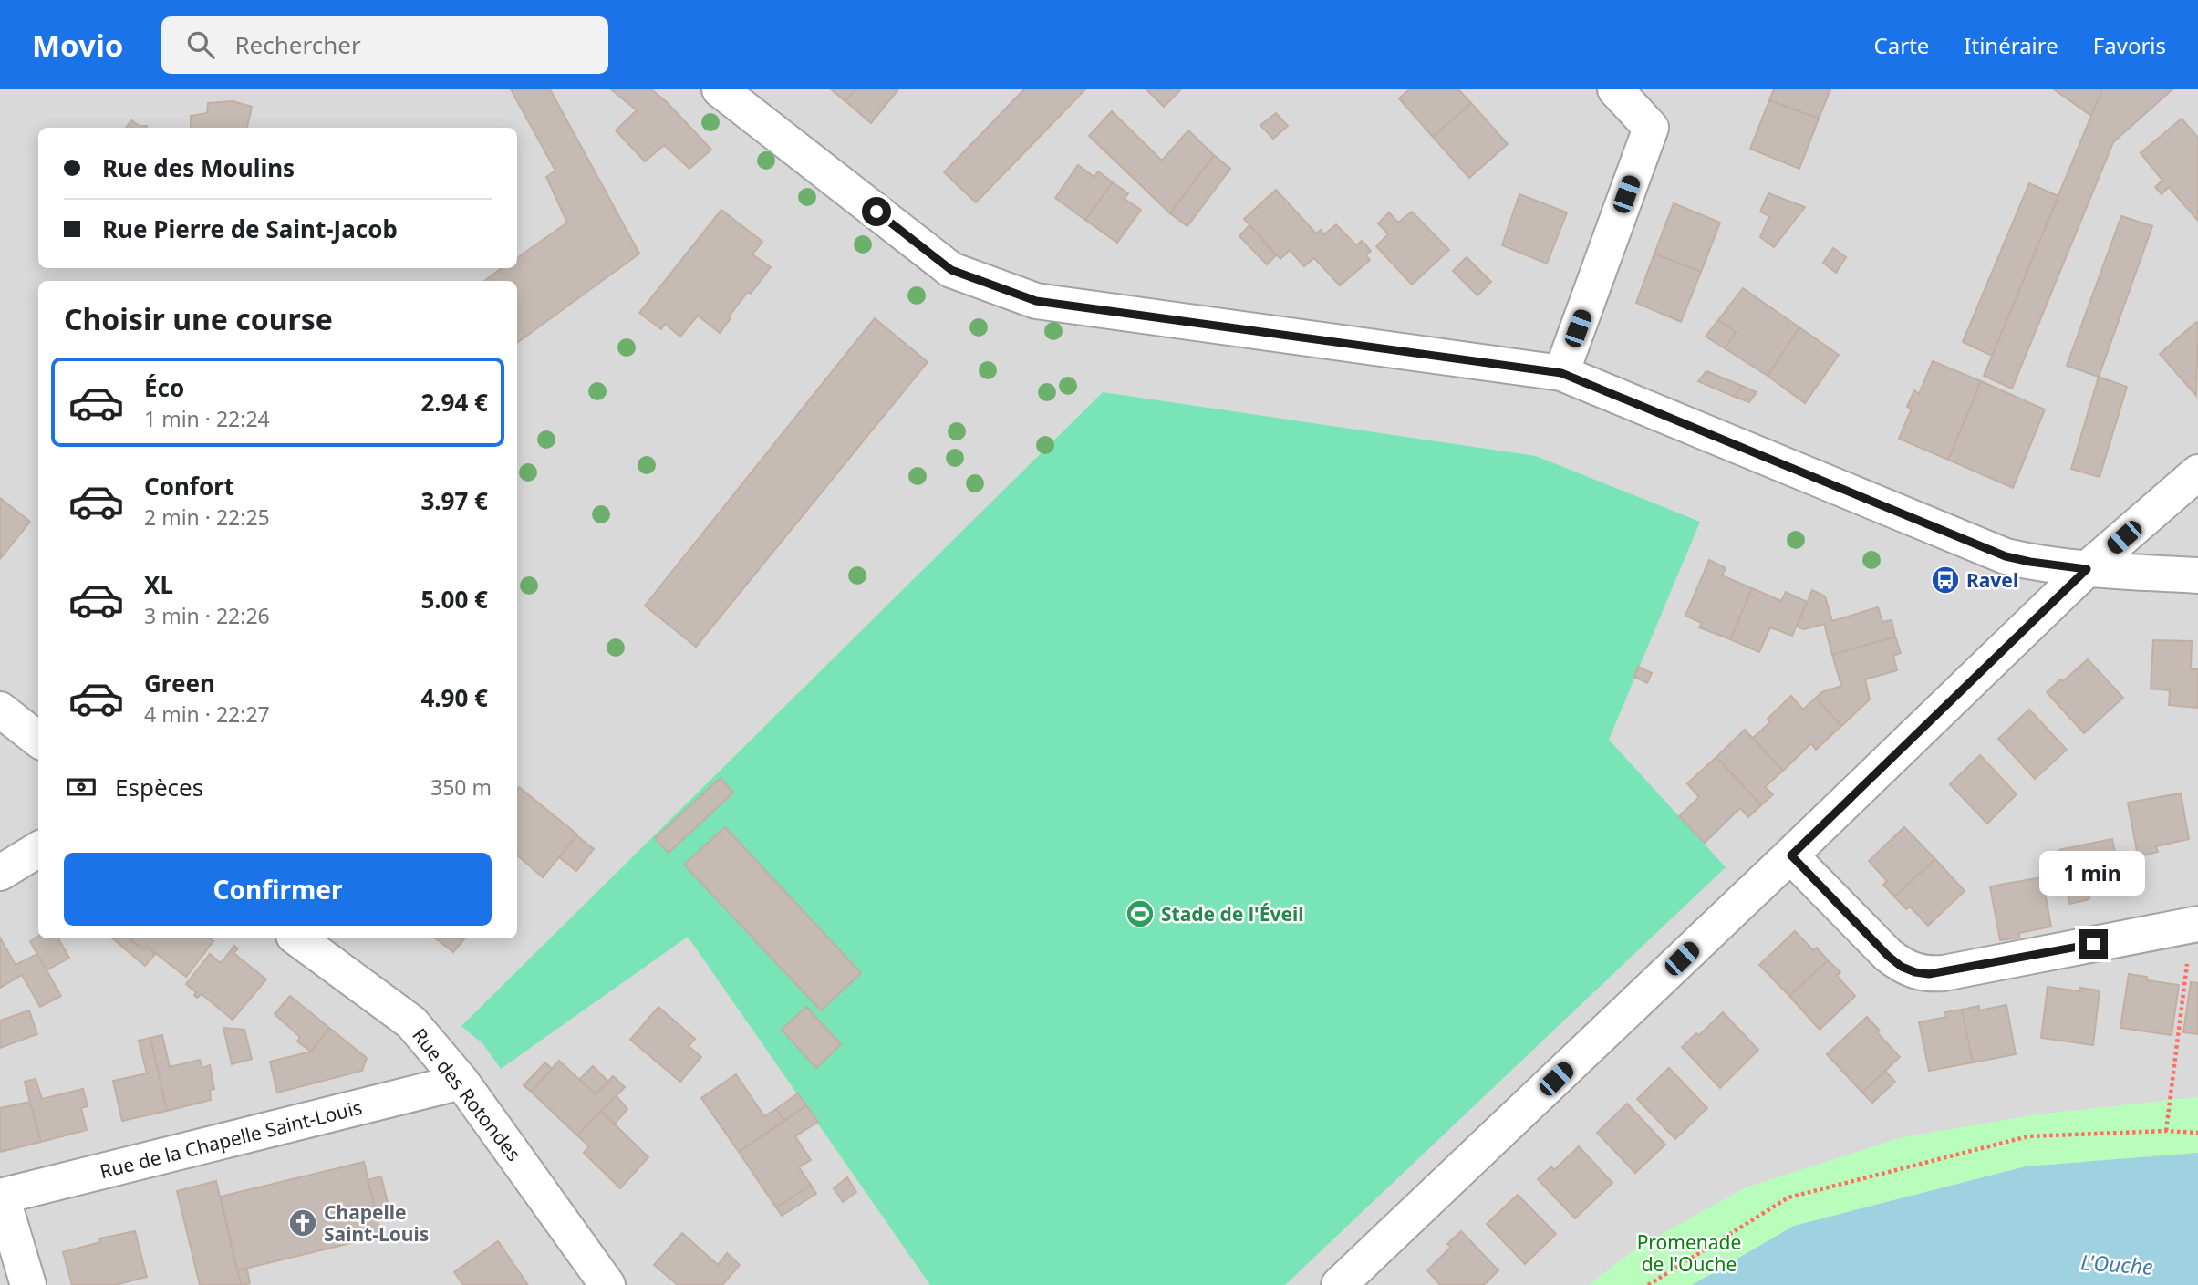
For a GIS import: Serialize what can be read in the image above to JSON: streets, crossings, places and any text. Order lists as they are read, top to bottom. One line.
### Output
{"streets":{"street":["Rue des Rotondes","Rue de la Chapelle Saint-Louis"]},"crossings":[["Rue des Rotondes","Rue de la Chapelle Saint-Louis"]],"water":["L'Ouche"],"parks":["Promenade de l'Ouche"],"places":{"bus stop":["Ravel"],"sports":["Stade de l'Éveil"],"church":["Chapelle Saint-Louis"]},"page":{"header":"Movio","search":"Rechercher","nav":["Carte","Itinéraire","Favoris"],"banner":["Rue des Moulins","Rue Pierre de Saint-Jacob"],"heading":"Choisir une course","list":[{"name":"Éco","note":"1 min · 22:24","value":"2.94 €"},{"name":"Confort","note":"2 min · 22:25","value":"3.97 €"},{"name":"XL","note":"3 min · 22:26","value":"5.00 €"},{"name":"Green","note":"4 min · 22:27","value":"4.90 €"}],"pay":["Espèces","350 m"],"buttons":"Confirmer","bubble":"1 min"}}
